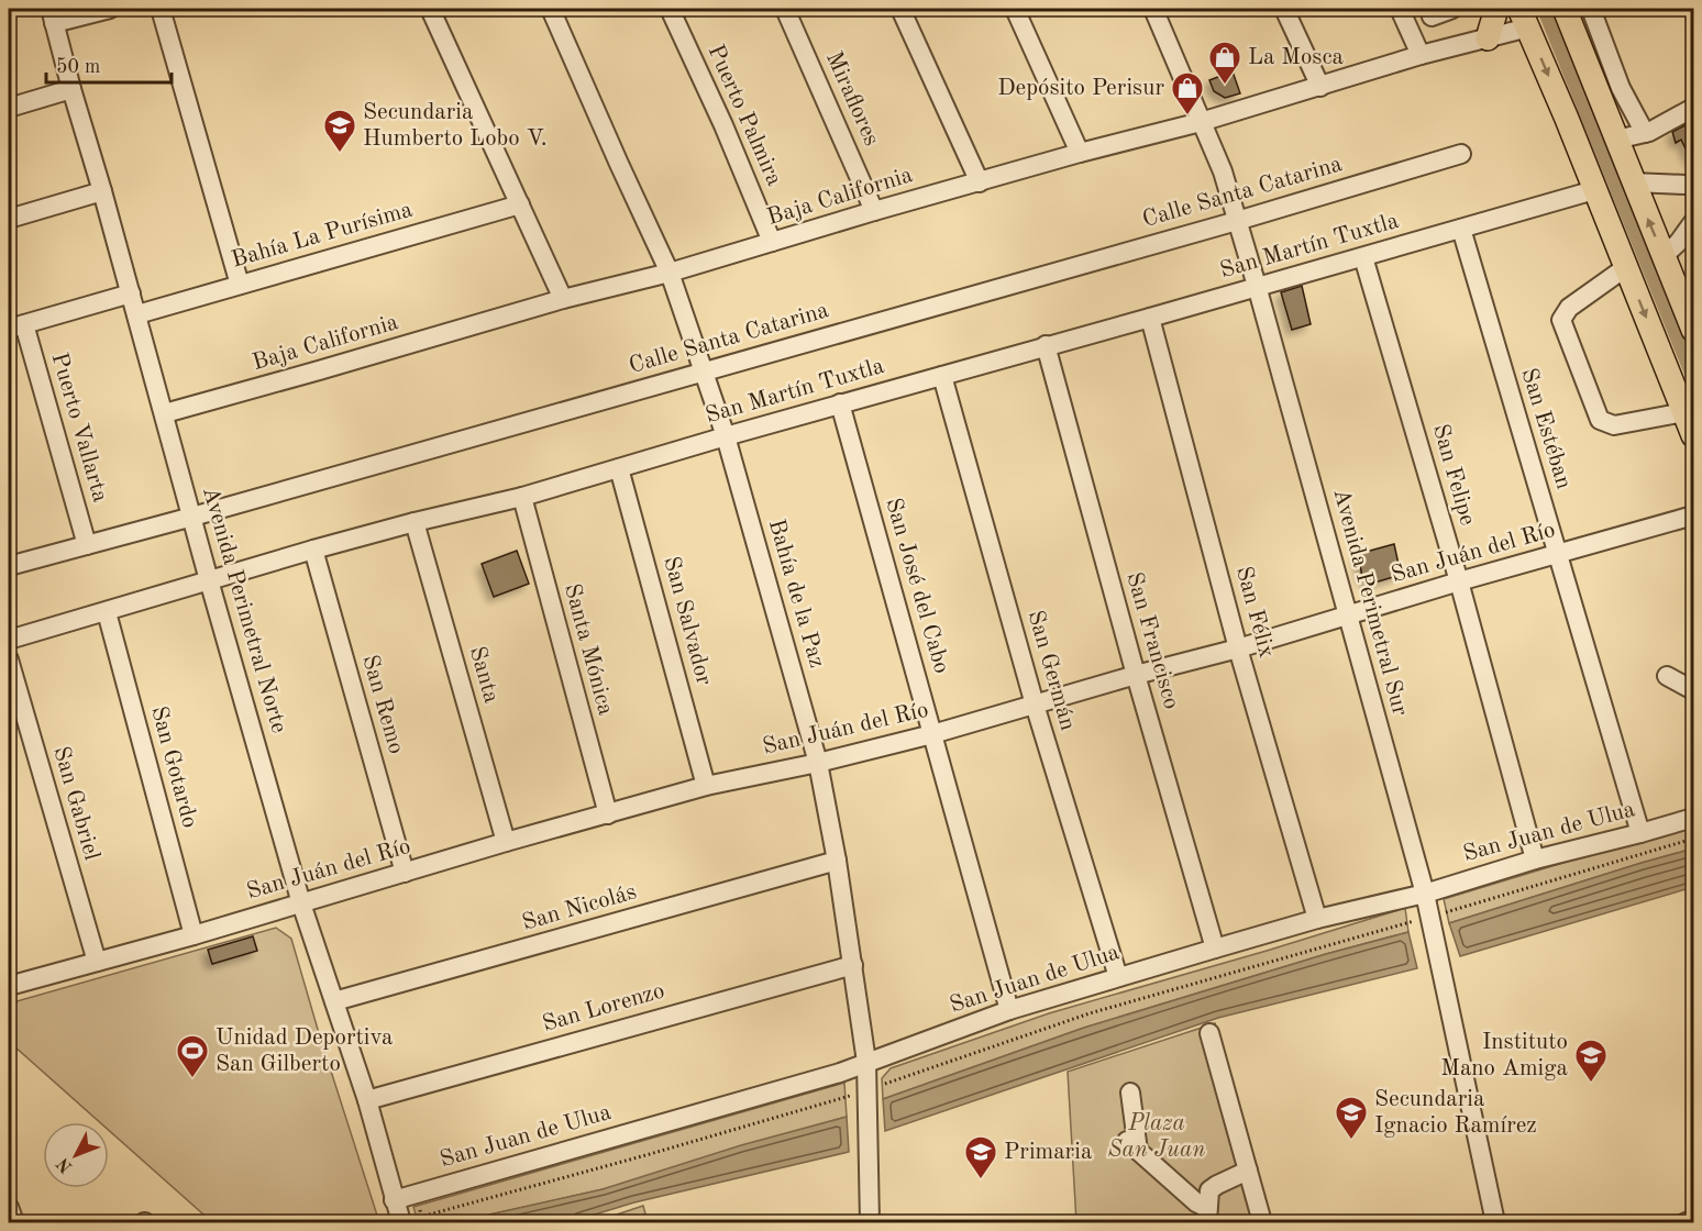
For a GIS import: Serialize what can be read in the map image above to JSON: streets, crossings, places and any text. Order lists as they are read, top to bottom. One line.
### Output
{"streets":{"street":["Miraflores","Puerto Palmira","Calle Santa Catarina","Baja California","Bahía La Purísima","San Martín Tuxtla","Puerto Vallarta","San Estéban","San Felipe","San Juán del Río","San José del Cabo","Bahía de la Paz","Avenida Perimetral Sur","Avenida Perimetral Norte","San Félix","San Salvador","San Francisco","Santa Mónica","San Germán","Santa","San Remo","San Gotardo","San Gabriel","San Juan de Ulua","San Nicolás","San Lorenzo"]},"crossings":[["Miraflores","Baja California"],["Puerto Palmira","Baja California"],["Calle Santa Catarina","Puerto Vallarta"],["Calle Santa Catarina","Bahía de la Paz"],["Calle Santa Catarina","Avenida Perimetral Sur"],["Calle Santa Catarina","Avenida Perimetral Norte"],["Baja California","Bahía de la Paz"],["Baja California","Avenida Perimetral Sur"],["Baja California","Avenida Perimetral Norte"],["Bahía La Purísima","Avenida Perimetral Norte"],["San Martín Tuxtla","San Estéban"],["San Martín Tuxtla","San Felipe"],["San Martín Tuxtla","San José del Cabo"],["San Martín Tuxtla","Bahía de la Paz"],["San Martín Tuxtla","Avenida Perimetral Sur"],["San Martín Tuxtla","Avenida Perimetral Norte"],["San Martín Tuxtla","San Félix"],["San Martín Tuxtla","San Salvador"],["San Martín Tuxtla","San Francisco"],["San Martín Tuxtla","Santa Mónica"],["San Martín Tuxtla","San Germán"],["San Martín Tuxtla","Santa"],["San Martín Tuxtla","San Remo"],["San Martín Tuxtla","San Gotardo"],["San Estéban","San Juán del Río"],["San Estéban","San Juan de Ulua"],["San Felipe","San Juán del Río"],["San Felipe","San Juan de Ulua"],["San Juán del Río","San José del Cabo"],["San Juán del Río","Bahía de la Paz"],["San Juán del Río","Avenida Perimetral Sur"],["San Juán del Río","Avenida Perimetral Norte"],["San Juán del Río","San Félix"],["San Juán del Río","San Salvador"],["San Juán del Río","San Francisco"],["San Juán del Río","Santa Mónica"],["San Juán del Río","San Germán"],["San Juán del Río","Santa"],["San Juán del Río","San Remo"],["San Juán del Río","San Gotardo"],["San Juán del Río","San Gabriel"],["San José del Cabo","San Juan de Ulua"],["Bahía de la Paz","San Juan de Ulua"],["Bahía de la Paz","San Nicolás"],["Bahía de la Paz","San Lorenzo"],["Avenida Perimetral Sur","San Juan de Ulua"],["Avenida Perimetral Norte","San Juan de Ulua"],["Avenida Perimetral Norte","San Nicolás"],["Avenida Perimetral Norte","San Lorenzo"],["San Félix","San Juan de Ulua"],["San Francisco","San Juan de Ulua"],["San Germán","San Juan de Ulua"]],"parks":["Plaza San Juan"],"places":{"shop":["La Mosca","Depósito Perisur"],"school or university":["Secundaria Humberto Lobo V.","Instituto Mano Amiga","Secundaria Ignacio Ramírez","Primaria"],"sports":["Unidad Deportiva San Gilberto"]},"scale_bar":"50 m","north":"bottom left"}
